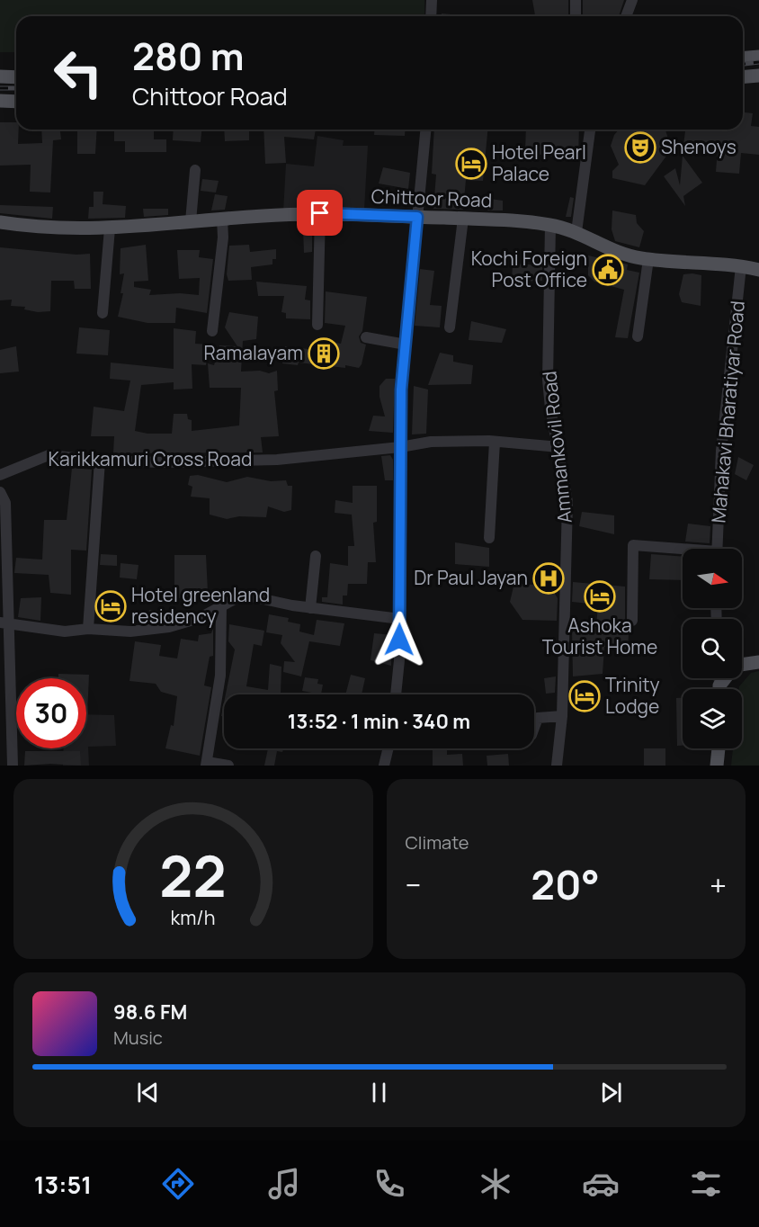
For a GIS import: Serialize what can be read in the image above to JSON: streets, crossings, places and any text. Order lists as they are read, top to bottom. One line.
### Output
{"streets":{"main road":["Chittoor Road"],"street":["Mahakavi Bharatiyar Road","Ammankovil Road","Karikkamuri Cross Road"]},"crossings":[["Chittoor Road","Mahakavi Bharatiyar Road"],["Chittoor Road","Ammankovil Road"],["Ammankovil Road","Karikkamuri Cross Road"]],"places":{"theatre":["Shenoys"],"hotel":["Hotel Pearl Palace","Ashoka Tourist Home","Hotel greenland residency","Trinity Lodge"],"public building":["Kochi Foreign Post Office"],"building":["Ramalayam"],"hospital":["Dr Paul Jayan"]},"north":"right","page":{"turn":["280 m","Chittoor Road"],"limit":"30","trip":"13:52 · 1 min · 340 m","tile":"Climate","heat":["−","20°","+"],"song":["98.6 FM","Music"],"tabs":"13:51","gauge":["22","km/h"]}}
